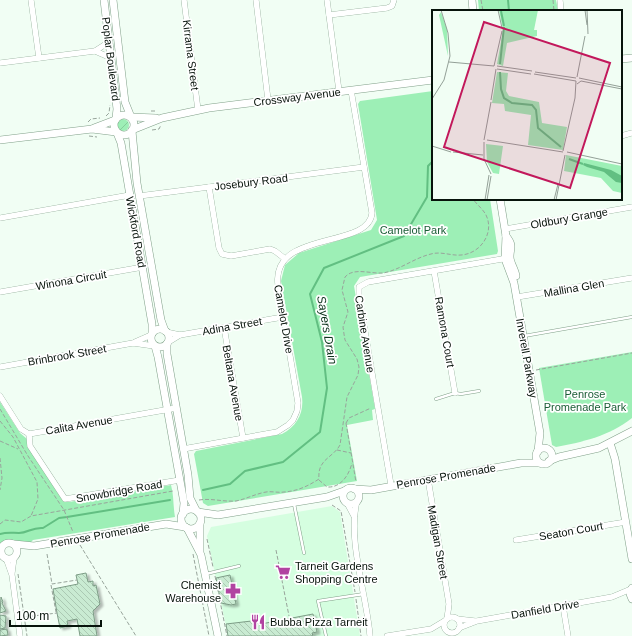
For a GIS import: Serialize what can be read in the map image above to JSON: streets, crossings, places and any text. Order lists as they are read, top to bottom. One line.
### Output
{"streets":{"street":["Kirrama Street","Poplar Boulevard","Crossway Avenue","Josebury Road","Oldbury Grange","Wickford Road","Winona Circuit","Mallina Glen","Camelot Drive","Adina Street","Ramona Court","Carbine Avenue","Brinbrook Street","Inverell Parkway","Beltana Avenue","Calita Avenue","Penrose Promenade","Snowbridge Road","Seaton Court","Madigan Street","Danfield Drive"]},"crossings":[["Kirrama Street","Crossway Avenue"],["Poplar Boulevard","Crossway Avenue"],["Poplar Boulevard","Wickford Road"],["Crossway Avenue","Wickford Road"],["Josebury Road","Wickford Road"],["Oldbury Grange","Inverell Parkway"],["Wickford Road","Winona Circuit"],["Wickford Road","Adina Street"],["Wickford Road","Brinbrook Street"],["Mallina Glen","Inverell Parkway"],["Camelot Drive","Adina Street"],["Camelot Drive","Beltana Avenue"],["Adina Street","Brinbrook Street"],["Adina Street","Beltana Avenue"],["Ramona Court","Carbine Avenue"],["Carbine Avenue","Inverell Parkway"],["Carbine Avenue","Penrose Promenade"],["Inverell Parkway","Penrose Promenade"],["Calita Avenue","Snowbridge Road"],["Penrose Promenade","Madigan Street"],["Madigan Street","Danfield Drive"]],"water":["Sayers Drain"],"parks":["Camelot Park","Penrose Promenade Park"],"places":{"supermarket":["Tarneit Gardens Shopping Centre"],"pharmacy":["Chemist Warehouse"],"restaurant":["Bubba Pizza Tarneit"]},"scale_bar":"100 m"}
